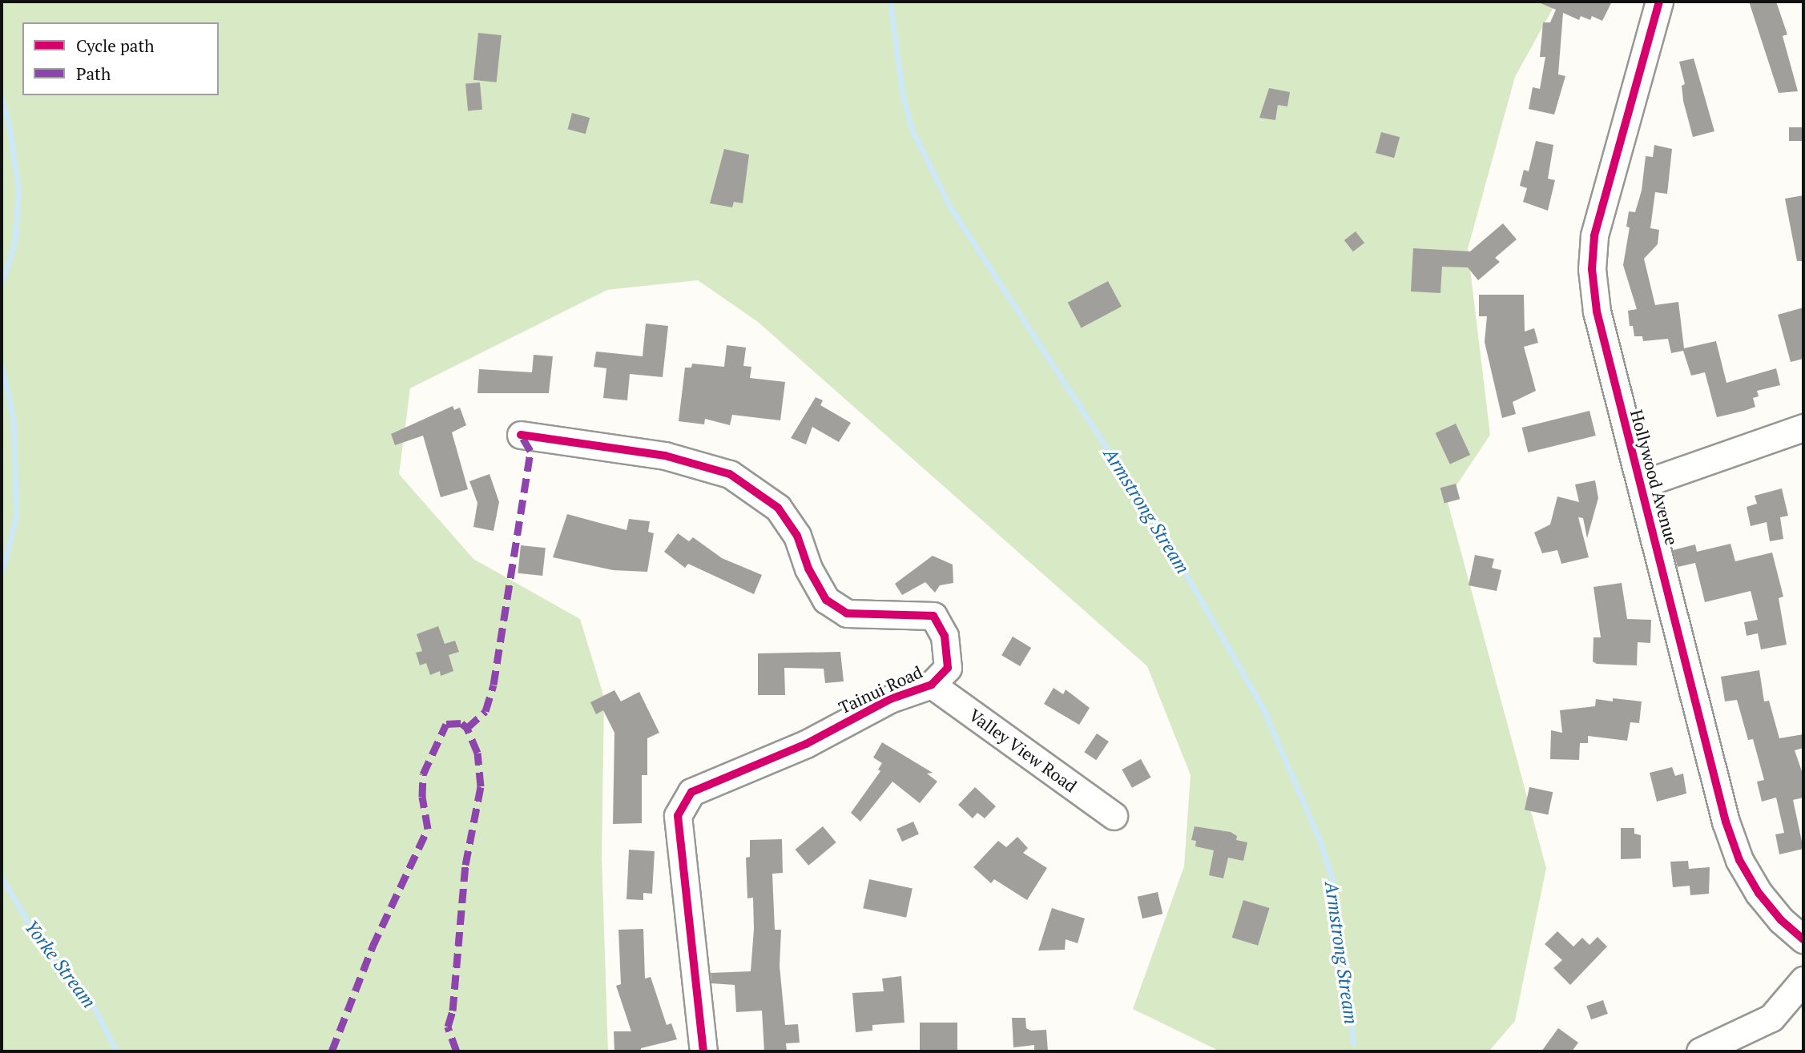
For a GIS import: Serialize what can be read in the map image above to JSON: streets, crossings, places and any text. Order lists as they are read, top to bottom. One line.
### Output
{"streets":{"street":["Hollywood Avenue","Tainui Road","Valley View Road"]},"crossings":[["Tainui Road","Valley View Road"]],"water":["Armstrong Stream","Yorke Stream"],"legend":["Cycle path","Path"]}
